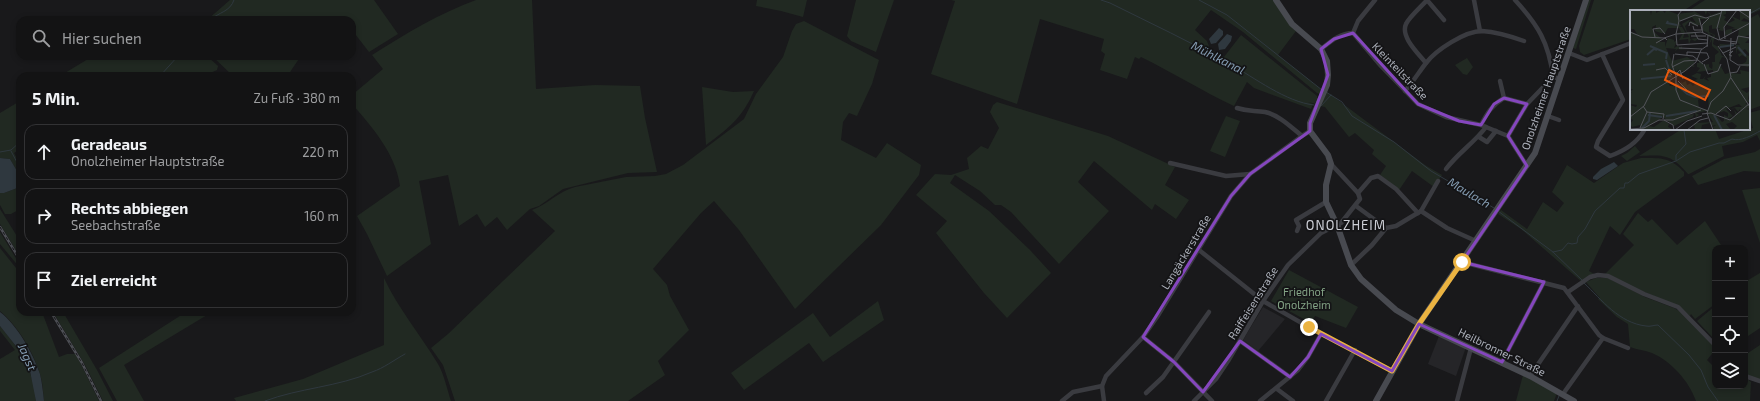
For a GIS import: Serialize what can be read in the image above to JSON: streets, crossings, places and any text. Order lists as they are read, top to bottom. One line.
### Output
{"streets":{"main road":["Onolzheimer Hauptstraße","Heilbronner Straße"],"street":["Kleinteilstraße","Langäckerstraße","Raiffeisenstraße"]},"crossings":[["Onolzheimer Hauptstraße","Heilbronner Straße"],["Raiffeisenstraße","Heilbronner Straße"]],"districts":["ONOLZHEIM"],"water":["Mühlkanal","Maulach","Jagst"],"parks":["Friedhof Onolzheim"],"page":{"search":"Hier suchen","heading":["5 Min.","Zu Fuß · 380 m"],"list":[["Geradeaus","Onolzheimer Hauptstraße","220 m"],["Rechts abbiegen","Seebachstraße","160 m"],"Ziel erreicht"],"map_buttons":["+","−"]}}
